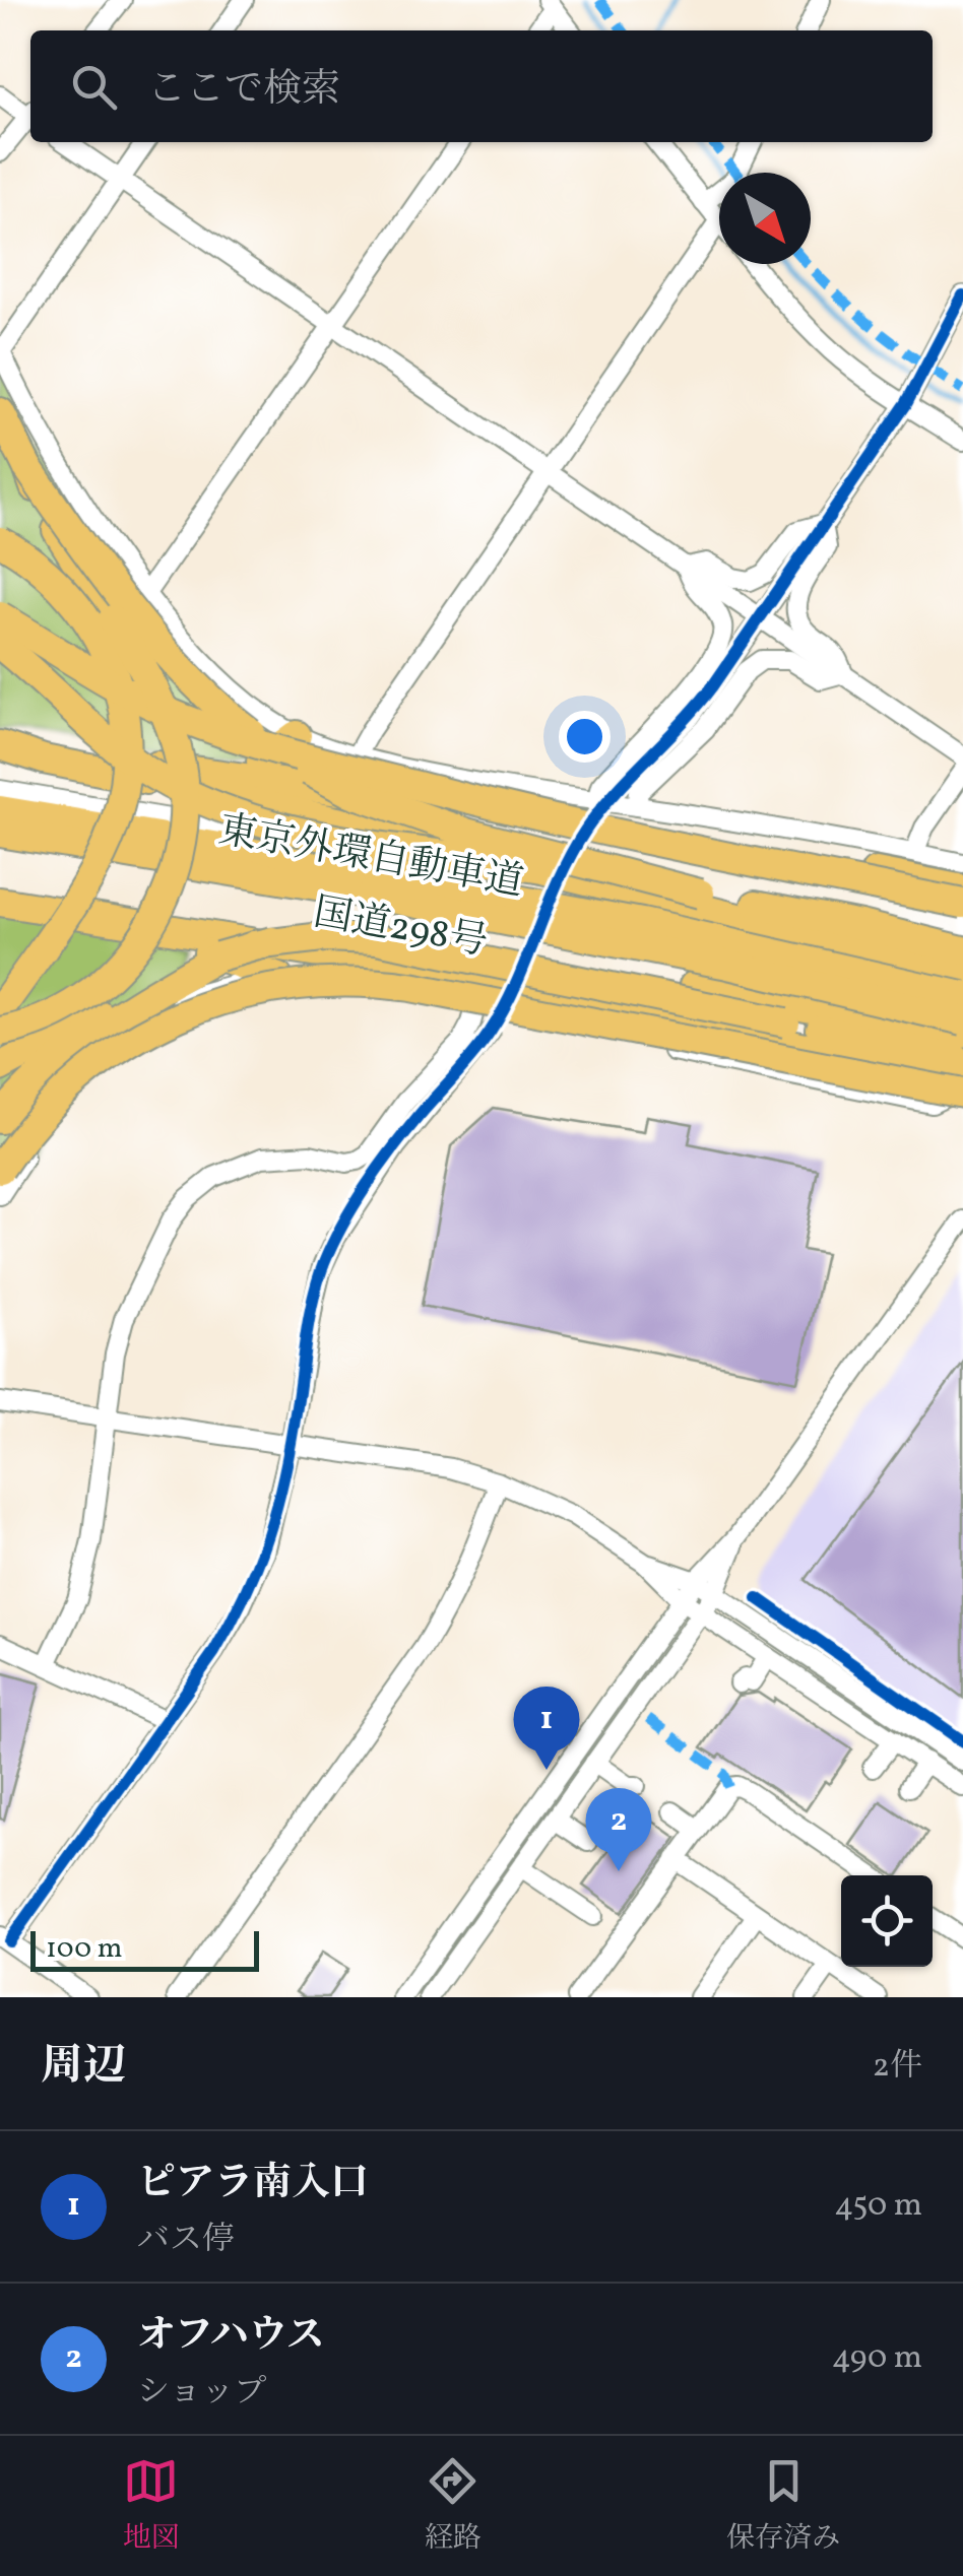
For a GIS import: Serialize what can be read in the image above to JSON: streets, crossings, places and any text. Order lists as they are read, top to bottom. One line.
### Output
{"streets":{"highway":["東京外環自動車道","国道298号"]},"scale_bar":"100 m","north":"bottom right","page":{"search":"ここで検索","pins":["1","2"],"scale":"100 m","heading":["周辺","2件"],"list":[{"mark":"1","name":"ピアラ南入口","note":"バス停","value":"450 m"},{"mark":"2","name":"オフハウス","note":"ショップ","value":"490 m"}],"nav":["地図","経路","保存済み"]}}
